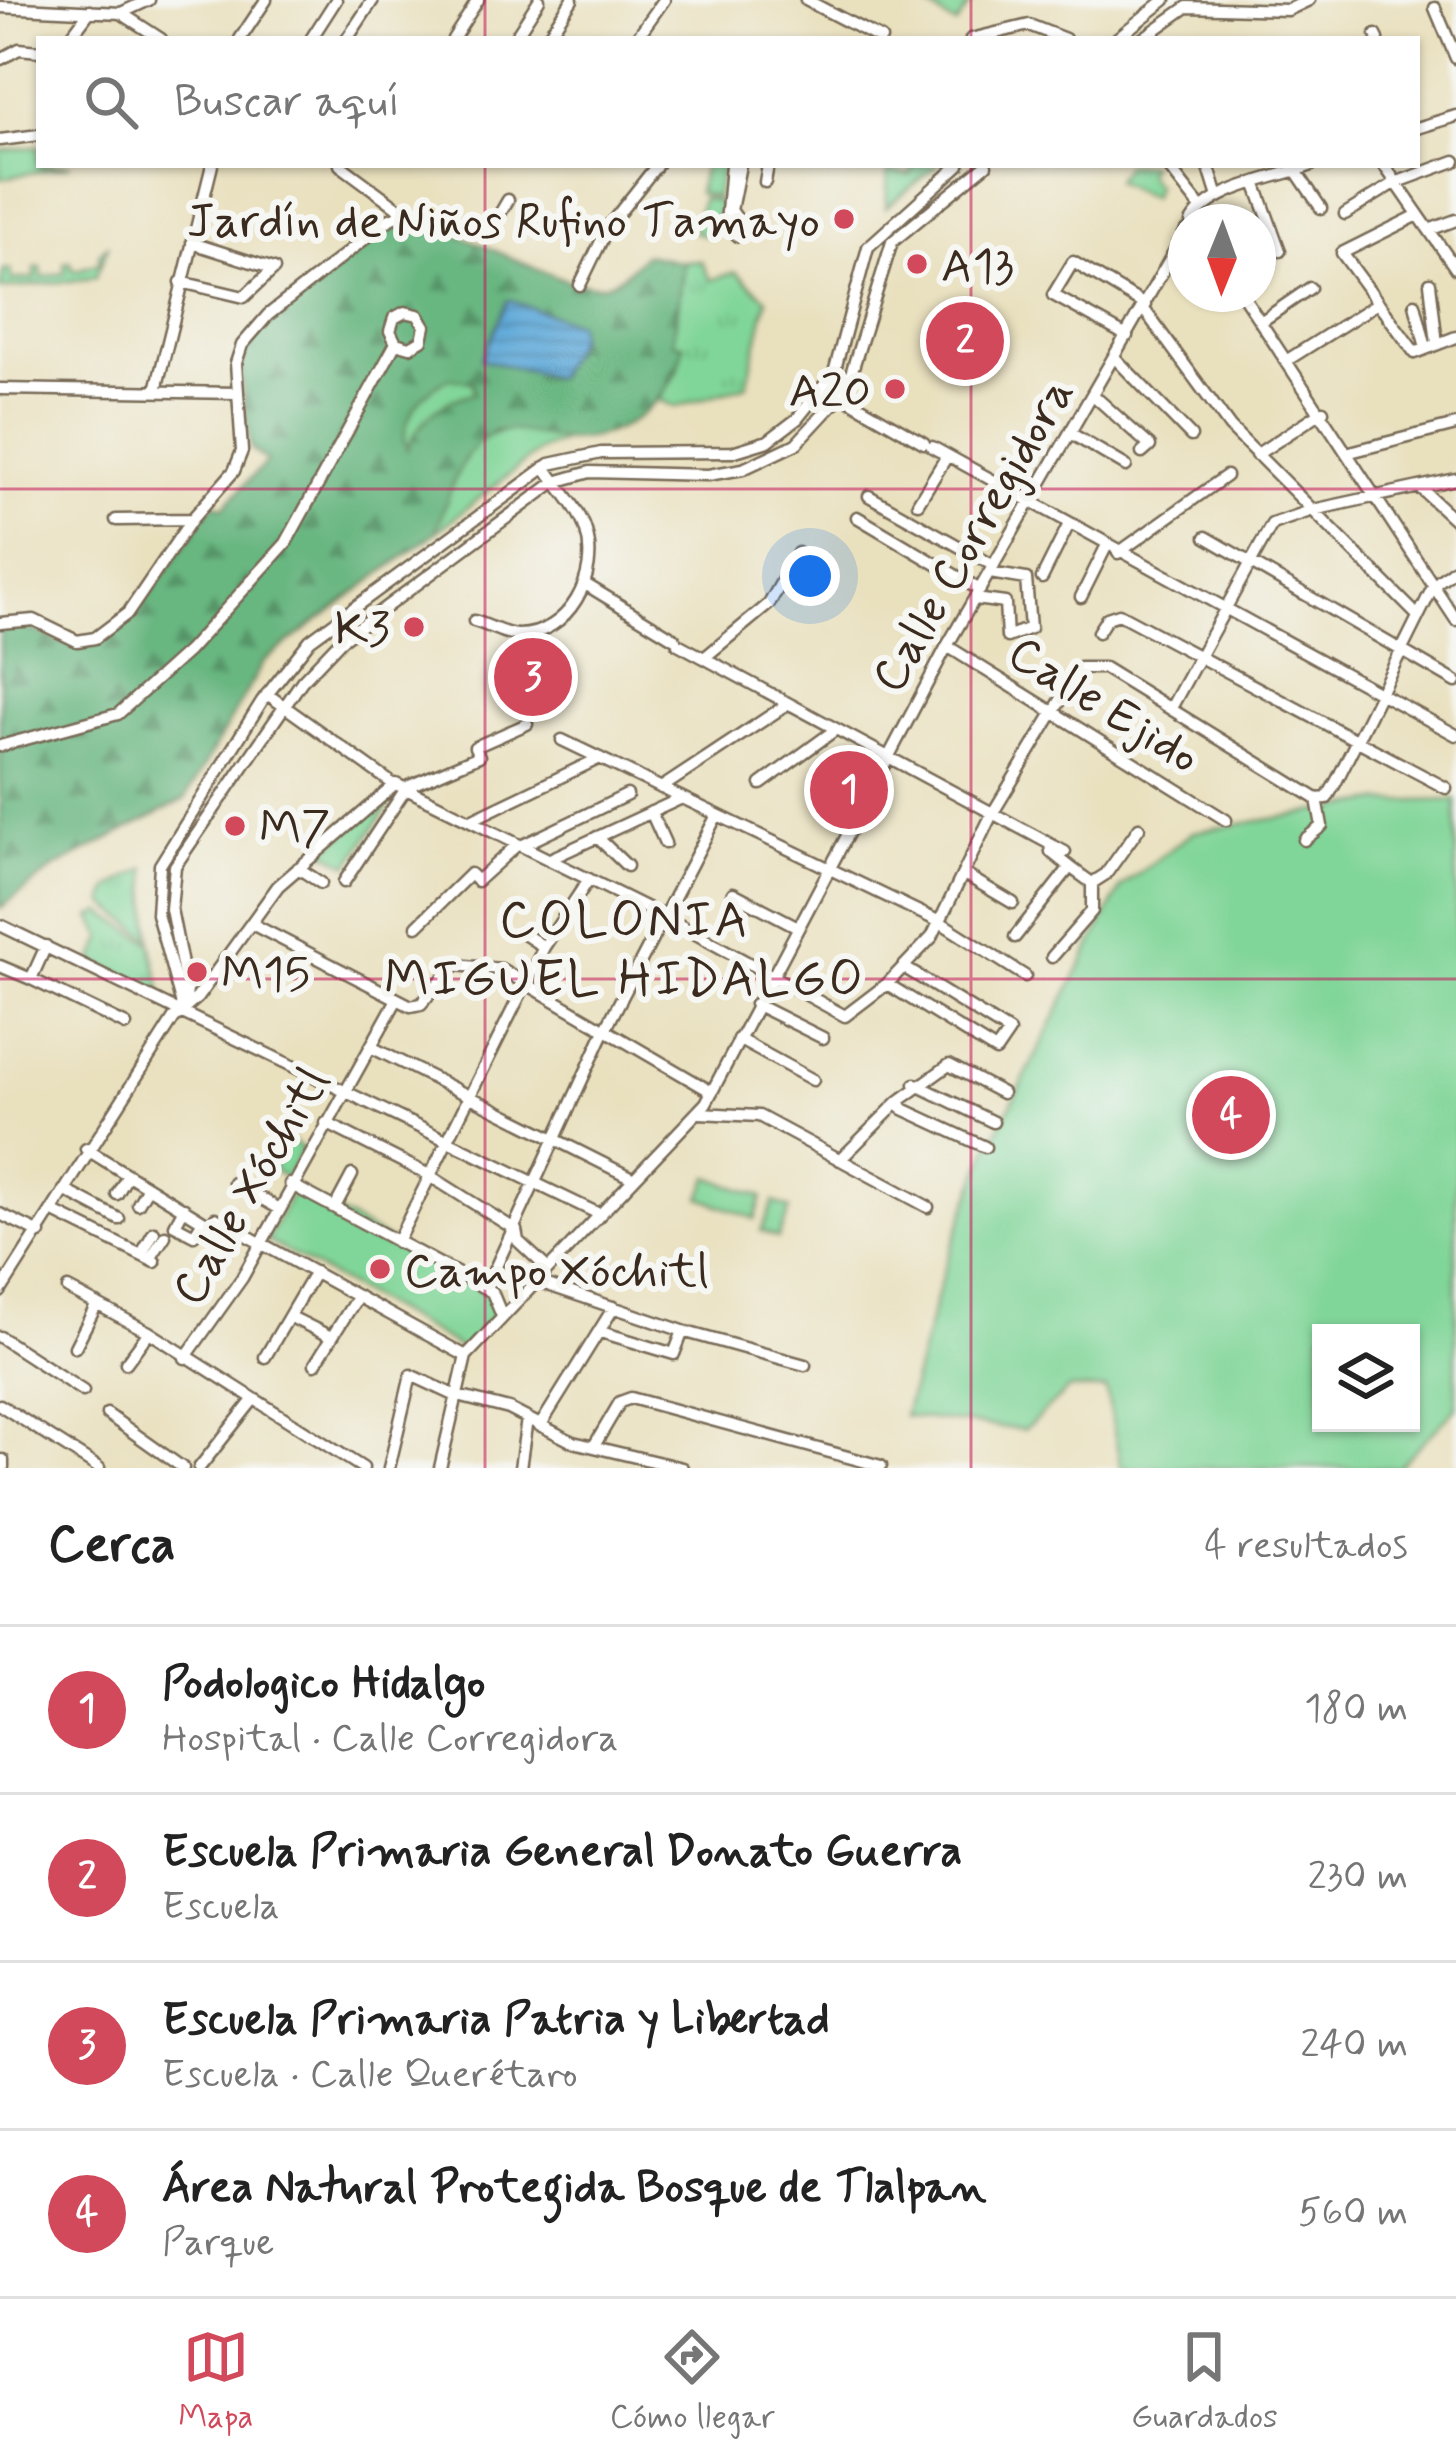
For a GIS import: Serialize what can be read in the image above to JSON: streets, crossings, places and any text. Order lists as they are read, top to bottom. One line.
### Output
{"streets":{"street":["Calle Corregidora","Calle Ejido","Calle Xóchitl"]},"crossings":[["Calle Corregidora","Calle Ejido"],["Calle Corregidora","Calle Xóchitl"]],"districts":["COLONIA MIGUEL HIDALGO"],"places":["Jardín de Niños Rufino Tamayo","A13","A20","K3","M7","M15","Campo Xóchitl"],"north":"bottom","page":{"search":"Buscar aquí","pins":["2","3","1","4"],"heading":["Cerca","4 resultados"],"list":[{"mark":"1","name":"Podologico Hidalgo","note":"Hospital · Calle Corregidora","value":"180 m"},{"mark":"2","name":"Escuela Primaria General Donato Guerra","note":"Escuela","value":"230 m"},{"mark":"3","name":"Escuela Primaria Patria y Libertad","note":"Escuela · Calle Querétaro","value":"240 m"},{"mark":"4","name":"Área Natural Protegida Bosque de Tlalpan","note":"Parque","value":"560 m"}],"nav":["Mapa","Cómo llegar","Guardados"]}}
